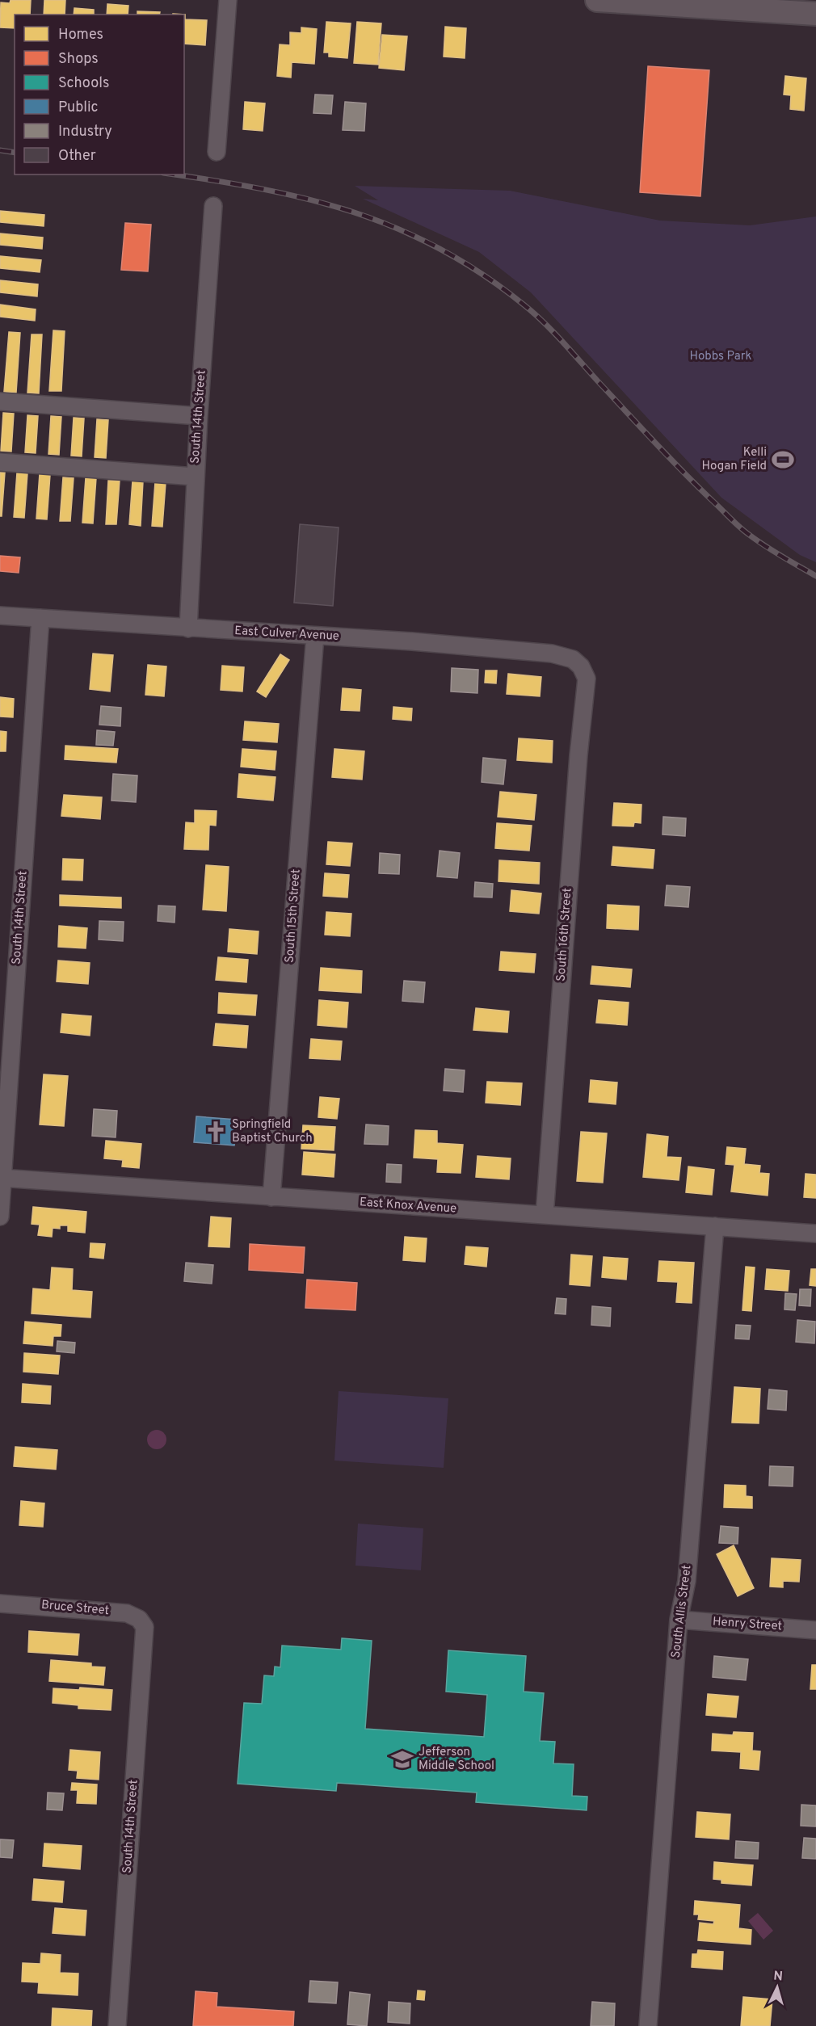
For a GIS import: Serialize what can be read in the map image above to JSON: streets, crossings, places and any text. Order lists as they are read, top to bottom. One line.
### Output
{"streets":{"street":["South 14th Street","East Culver Avenue","South 15th Street","South 16th Street","East Knox Avenue","Bruce Street","South Allis Street","Henry Street"]},"crossings":[["South 14th Street","East Culver Avenue"],["South 14th Street","East Knox Avenue"],["South 14th Street","Bruce Street"],["East Culver Avenue","South 15th Street"],["East Culver Avenue","South 16th Street"],["South 15th Street","East Knox Avenue"],["South 16th Street","East Knox Avenue"],["East Knox Avenue","South Allis Street"],["South Allis Street","Henry Street"]],"parks":["Hobbs Park"],"places":{"sports":["Kelli Hogan Field"],"church":["Springfield Baptist Church"],"school or university":["Jefferson Middle School"]},"legend":["Homes","Shops","Schools","Public","Industry","Other"],"north":"top"}
